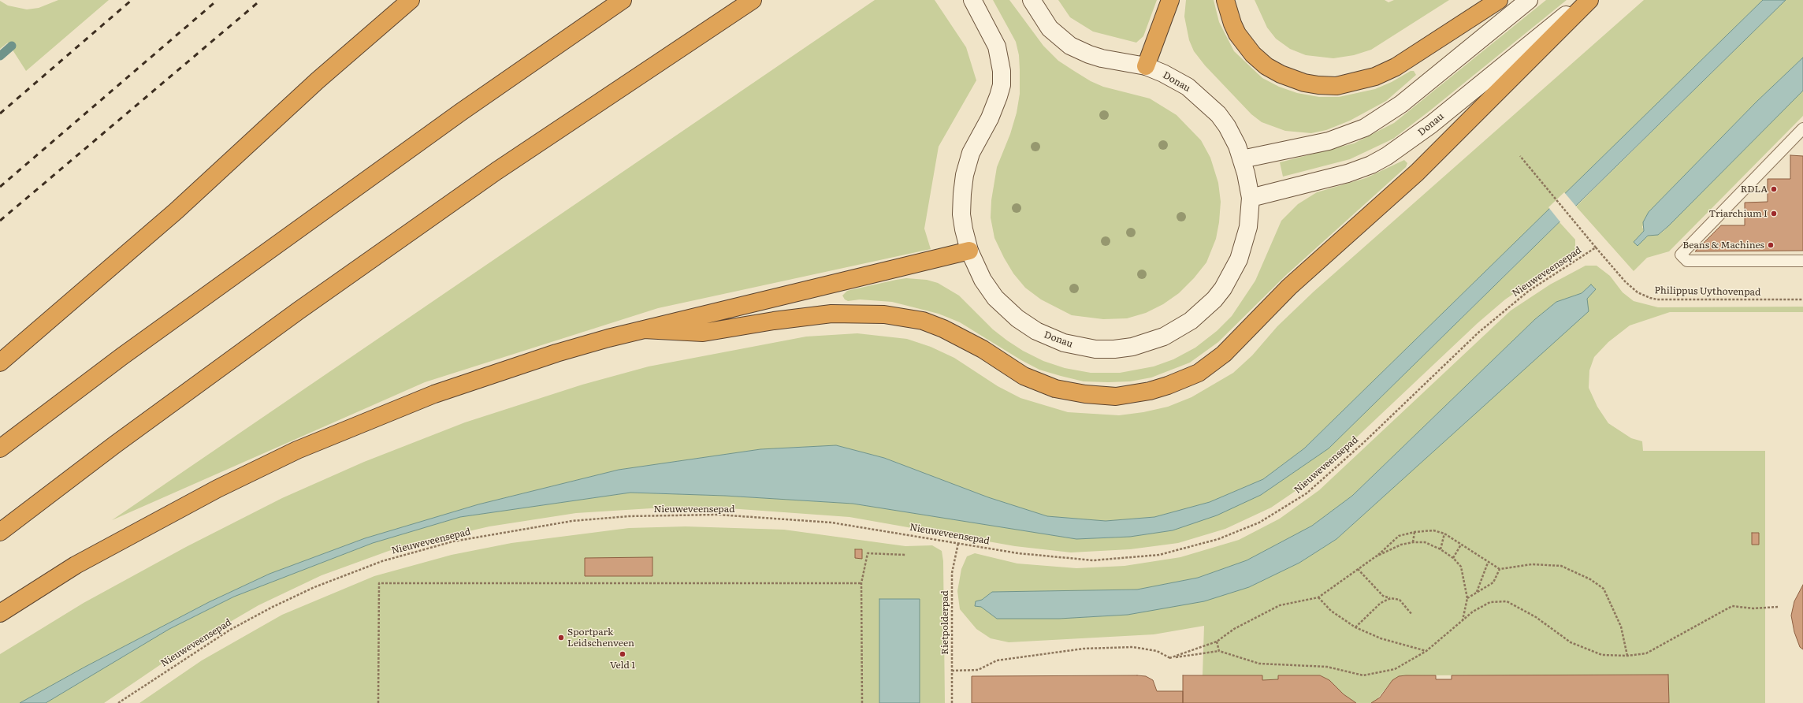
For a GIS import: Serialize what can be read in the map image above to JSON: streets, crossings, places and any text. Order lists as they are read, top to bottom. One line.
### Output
{"streets":{"main road":["Donau"],"path":["Nieuweveensepad","Philippus Uythovenpad","Rietpolderpad"]},"crossings":[["Nieuweveensepad","Philippus Uythovenpad"],["Nieuweveensepad","Rietpolderpad"]],"places":["RDLA","Triarchium I","Beans & Machines","Sportpark Leidschenveen","Veld 1"]}
